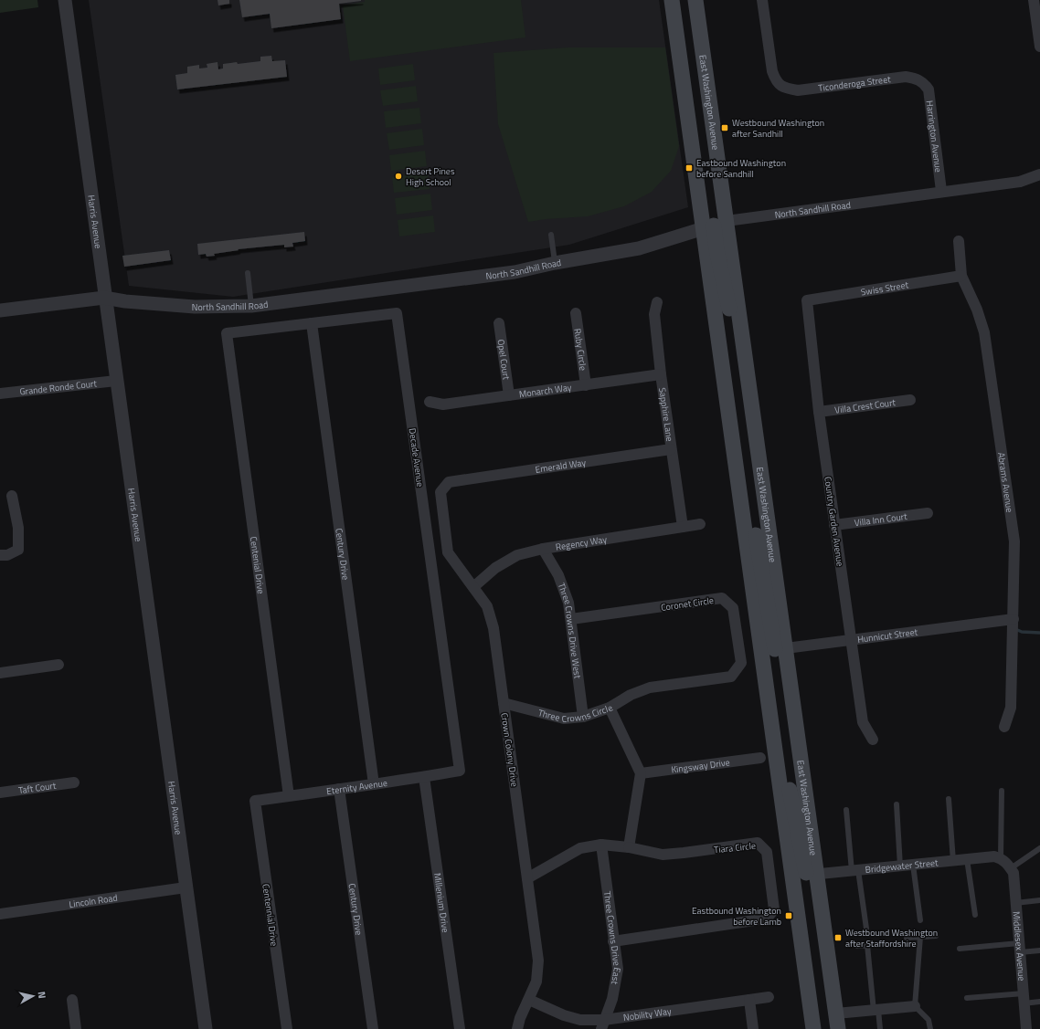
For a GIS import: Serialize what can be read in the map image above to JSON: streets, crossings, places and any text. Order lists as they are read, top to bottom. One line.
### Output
{"streets":{"main road":["East Washington Avenue"],"street":["Ticonderoga Street","Harrington Avenue","North Sandhill Road","Harris Avenue","Swiss Street","Ruby Circle","Opel Court","Grande Ronde Court","Monarch Way","Villa Crest Court","Sapphire Lane","Decade Avenue","Emerald Way","Abrams Avenue","Villa Inn Court","Country Garden Avenue","Regency Way","Century Drive","Centenial Drive","Coronet Circle","Three Crowns Drive West","Hunnicut Street","Three Crowns Circle","Crown Colony Drive","Kingsway Drive","Eternity Avenue","Taft Court","Tiara Circle","Bridgewater Street","Lincoln Road","Millenium Drive","Centennial Drive","Three Crowns Drive East","Middlesex Avenue","Nobility Way"]},"crossings":[["Ticonderoga Street","Harrington Avenue"],["East Washington Avenue","North Sandhill Road"],["East Washington Avenue","Hunnicut Street"],["East Washington Avenue","Bridgewater Street"],["Harrington Avenue","North Sandhill Road"],["North Sandhill Road","Harris Avenue"],["Harris Avenue","Grande Ronde Court"],["Harris Avenue","Lincoln Road"],["Swiss Street","Abrams Avenue"],["Swiss Street","Country Garden Avenue"],["Ruby Circle","Monarch Way"],["Opel Court","Monarch Way"],["Monarch Way","Sapphire Lane"],["Villa Crest Court","Country Garden Avenue"],["Sapphire Lane","Emerald Way"],["Sapphire Lane","Regency Way"],["Decade Avenue","Century Drive"],["Decade Avenue","Centenial Drive"],["Decade Avenue","Eternity Avenue"],["Emerald Way","Crown Colony Drive"],["Abrams Avenue","Hunnicut Street"],["Villa Inn Court","Country Garden Avenue"],["Country Garden Avenue","Hunnicut Street"],["Regency Way","Three Crowns Drive West"],["Regency Way","Crown Colony Drive"],["Century Drive","Eternity Avenue"],["Centenial Drive","Eternity Avenue"],["Coronet Circle","Three Crowns Drive West"],["Coronet Circle","Three Crowns Circle"],["Three Crowns Drive West","Three Crowns Circle"],["Three Crowns Circle","Crown Colony Drive"],["Three Crowns Circle","Kingsway Drive"],["Crown Colony Drive","Nobility Way"],["Eternity Avenue","Millenium Drive"],["Eternity Avenue","Centennial Drive"],["Tiara Circle","Three Crowns Drive East"],["Bridgewater Street","Middlesex Avenue"],["Three Crowns Drive East","Nobility Way"]],"places":{"transit":["Westbound Washington after Sandhill","Eastbound Washington before Sandhill","Eastbound Washington before Lamb","Westbound Washington after Staffordshire"],"other":["Desert Pines High School"]},"north":"right"}
